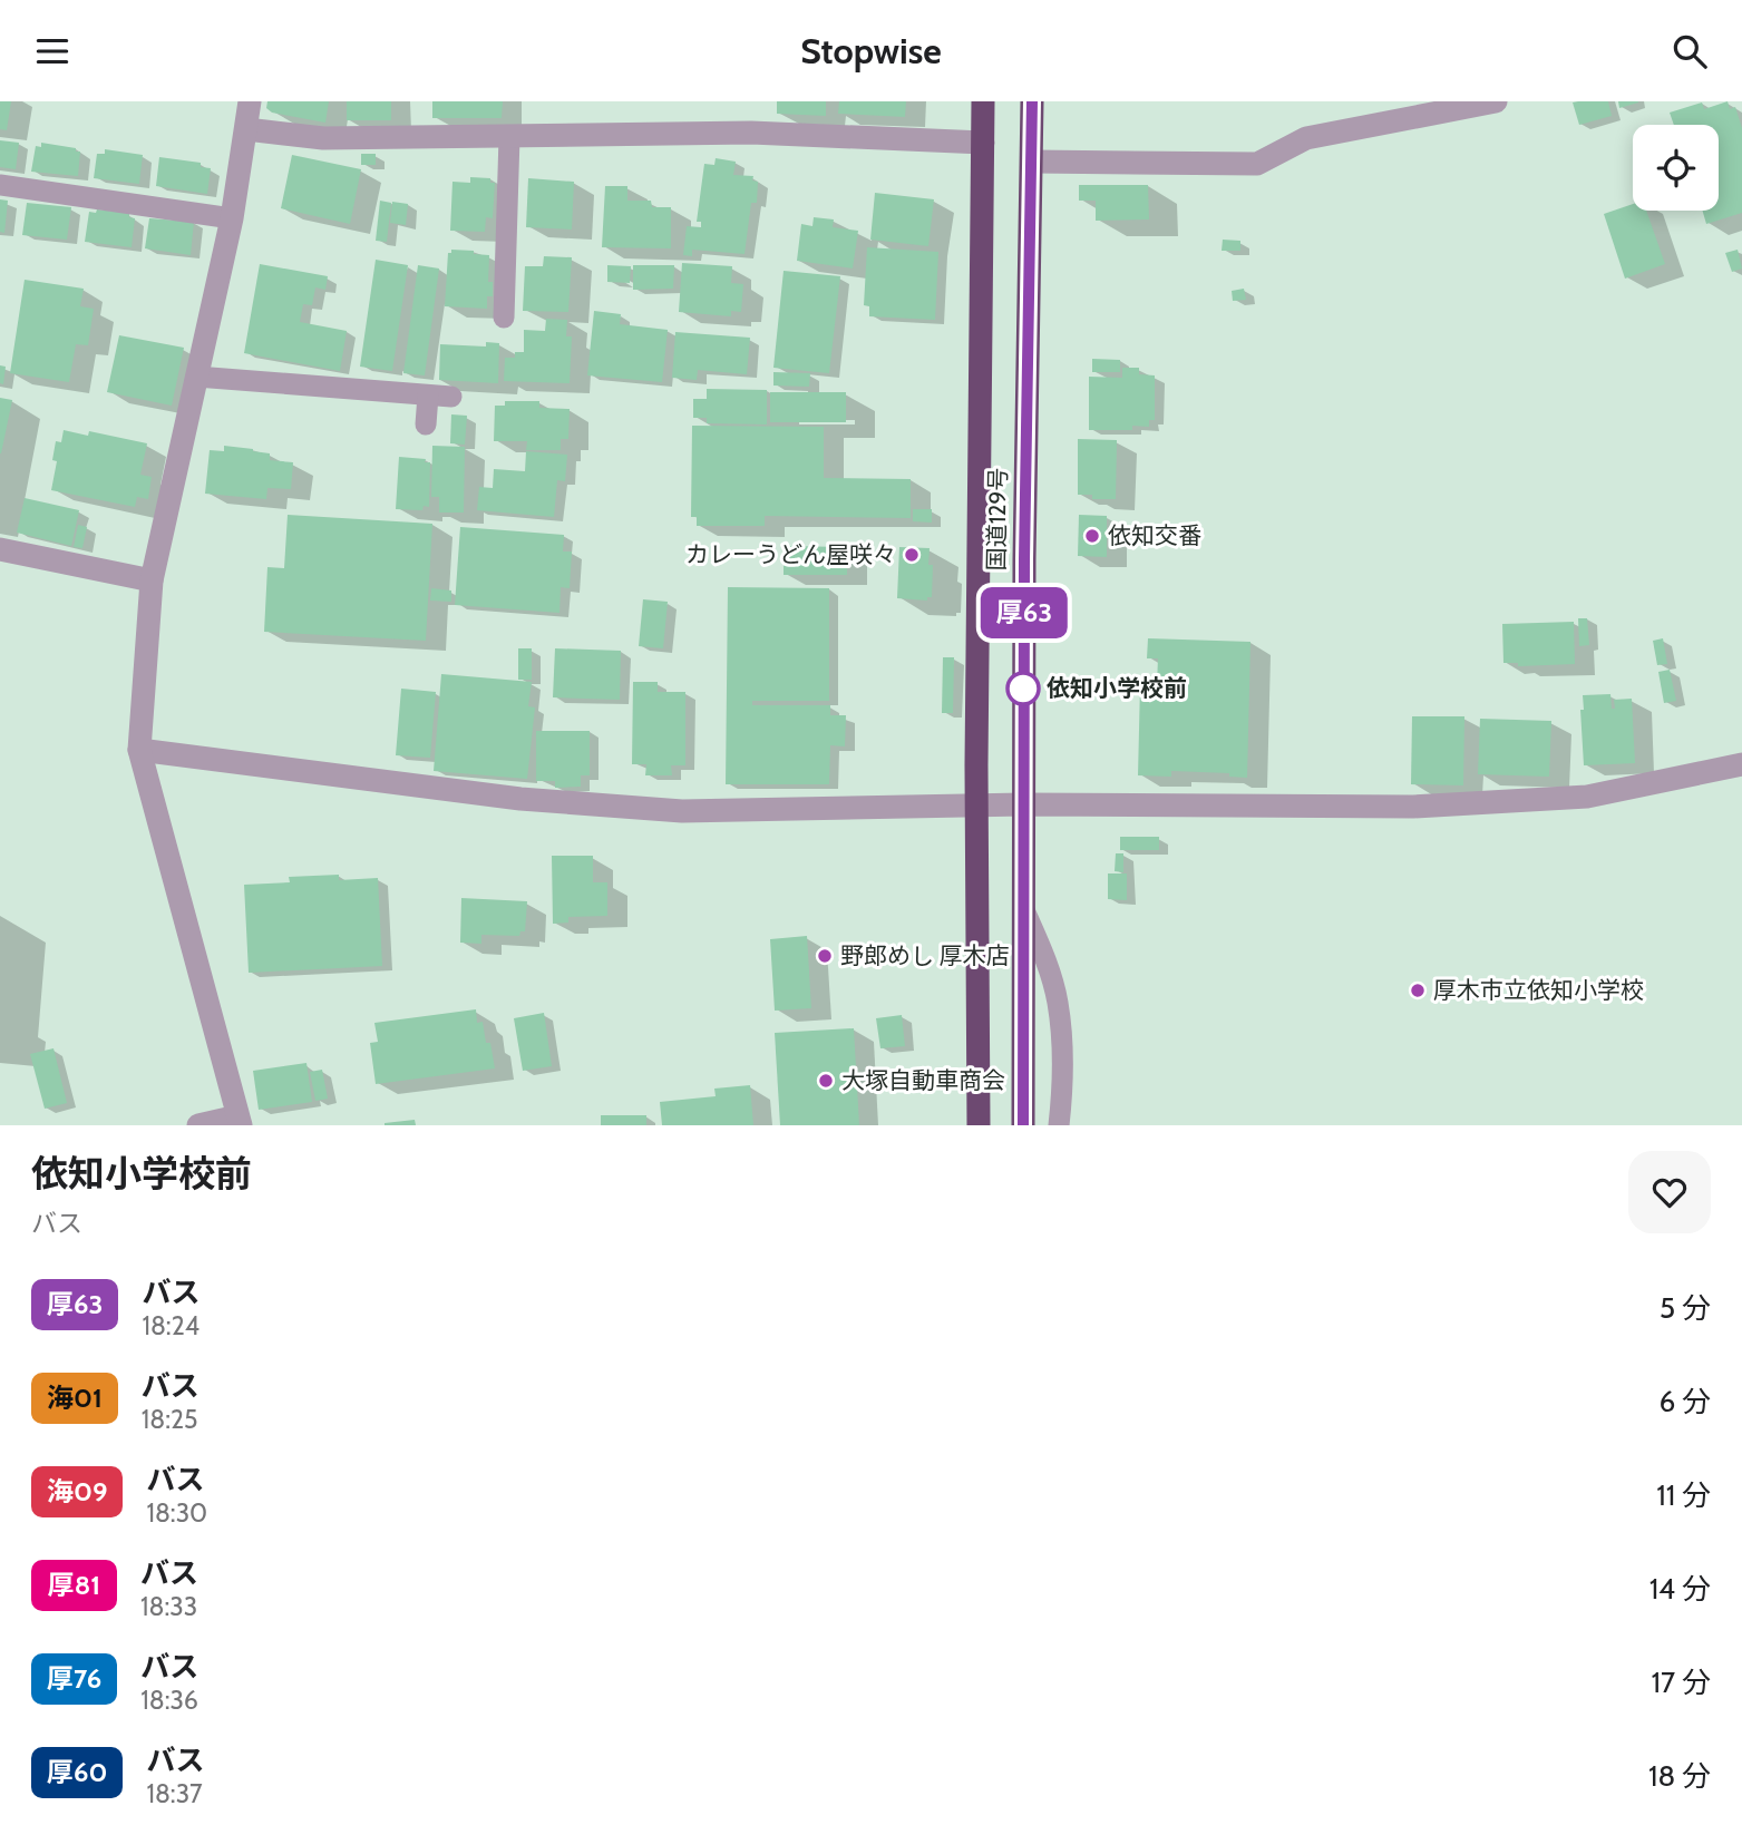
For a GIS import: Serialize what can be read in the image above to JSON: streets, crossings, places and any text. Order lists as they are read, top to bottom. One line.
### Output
{"streets":{"highway":["国道129号"]},"places":["依知交番","カレーうどん屋咲々","依知小学校前","野郎めし 厚木店","厚木市立依知小学校","大塚自動車商会"],"lines":["bus line 厚63"],"page":{"header":"Stopwise","on_map":"厚63","heading":["依知小学校前","バス"],"list":[{"mark":"厚63","name":"バス","note":"18:24","value":"5 分"},{"mark":"海01","name":"バス","note":"18:25","value":"6 分"},{"mark":"海09","name":"バス","note":"18:30","value":"11 分"},{"mark":"厚81","name":"バス","note":"18:33","value":"14 分"},{"mark":"厚76","name":"バス","note":"18:36","value":"17 分"},{"mark":"厚60","name":"バス","note":"18:37","value":"18 分"}]}}
